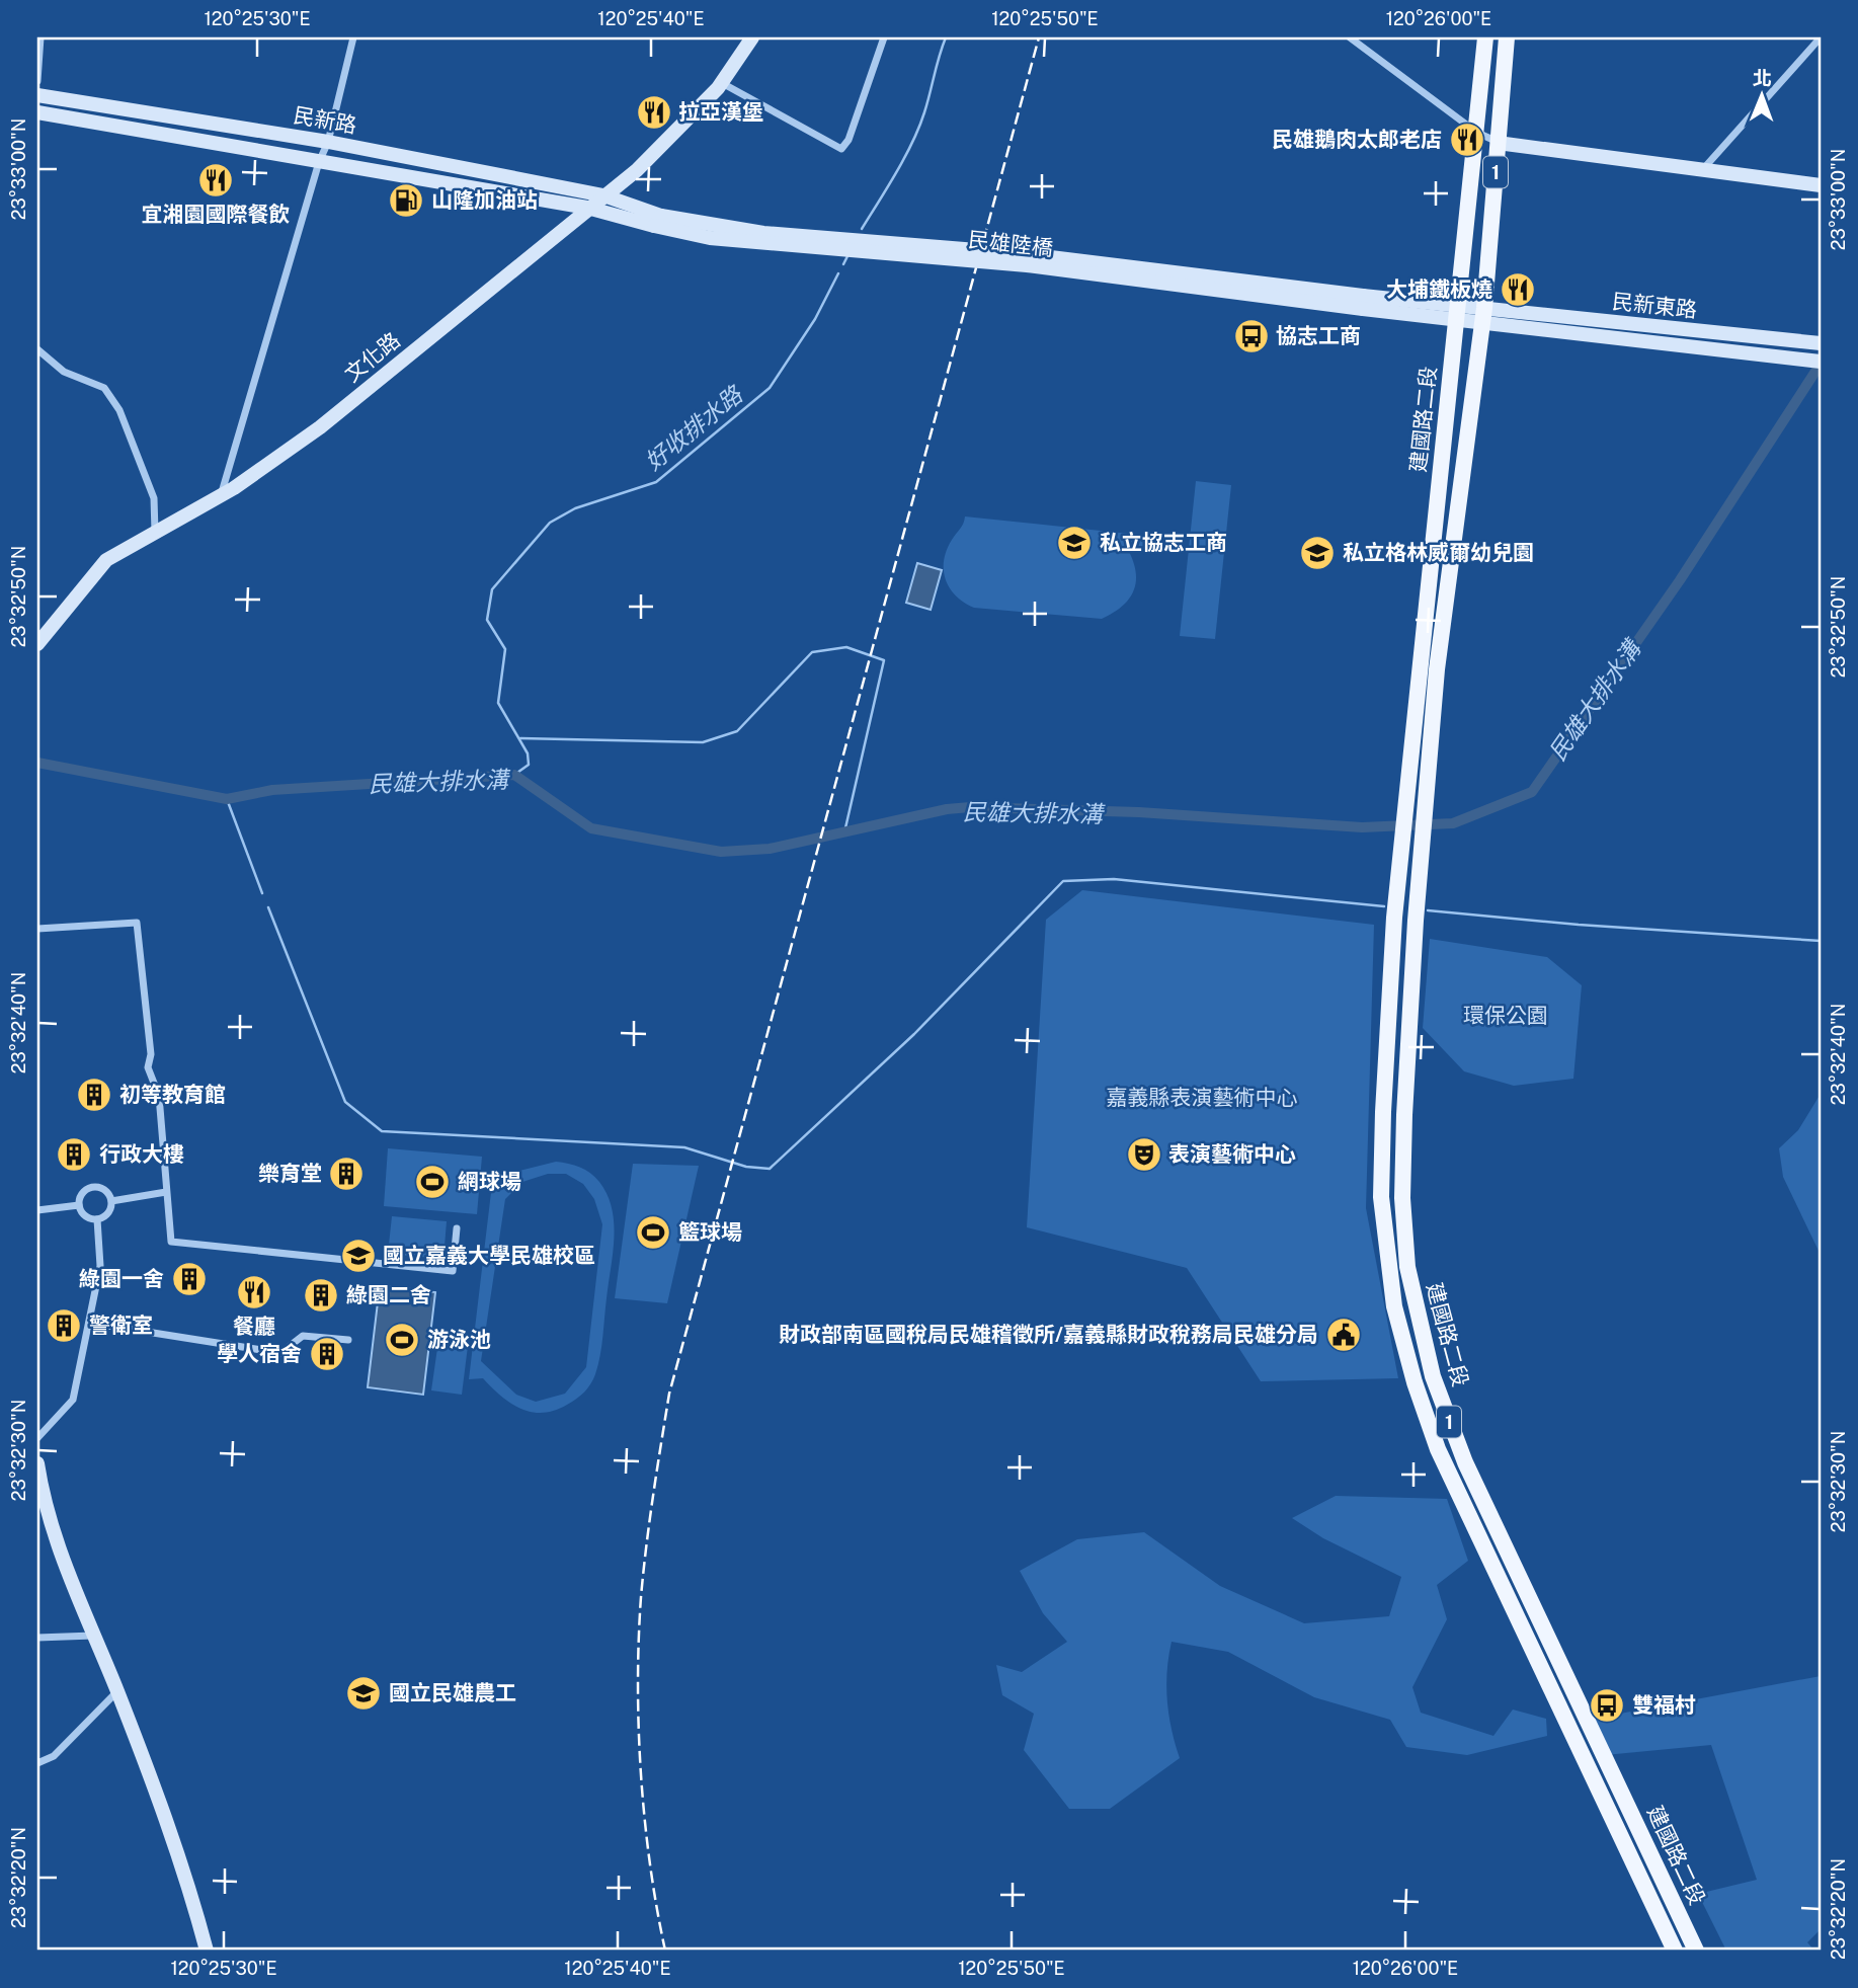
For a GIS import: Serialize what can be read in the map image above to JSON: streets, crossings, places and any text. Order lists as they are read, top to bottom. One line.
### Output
{"streets":{"main road":["民新路","1","民雄陸橋","民新東路","文化路","建國路二段"]},"crossings":[["民新路","民雄陸橋"],["民新路","文化路"],["民雄陸橋","民新東路"],["民雄陸橋","建國路二段"],["民新東路","建國路二段"]],"water":["好收排水路","民雄大排水溝"],"parks":["環保公園","嘉義縣表演藝術中心"],"places":{"restaurant":["拉亞漢堡","民雄鵝肉太郎老店","宜湘園國際餐飲","大埔鐵板燒","餐廳"],"fuel station":["山隆加油站"],"bus stop":["協志工商","雙福村"],"school or university":["私立協志工商","私立格林威爾幼兒園","國立嘉義大學民雄校區","國立民雄農工"],"building":["初等教育館","行政大樓","樂育堂","綠園一舍","綠園二舍","警衛室","學人宿舍"],"theatre":["表演藝術中心"],"sports":["網球場","籃球場","游泳池"],"public building":["財政部南區國稅局民雄稽徵所/嘉義縣財政稅務局民雄分局"]},"north":"top","coordinates":["120°25'30\"E","120°25'40\"E","120°25'50\"E","120°26'00\"E","23°33'00\"N","23°32'50\"N","23°32'40\"N","23°32'30\"N","23°32'20\"N"]}
